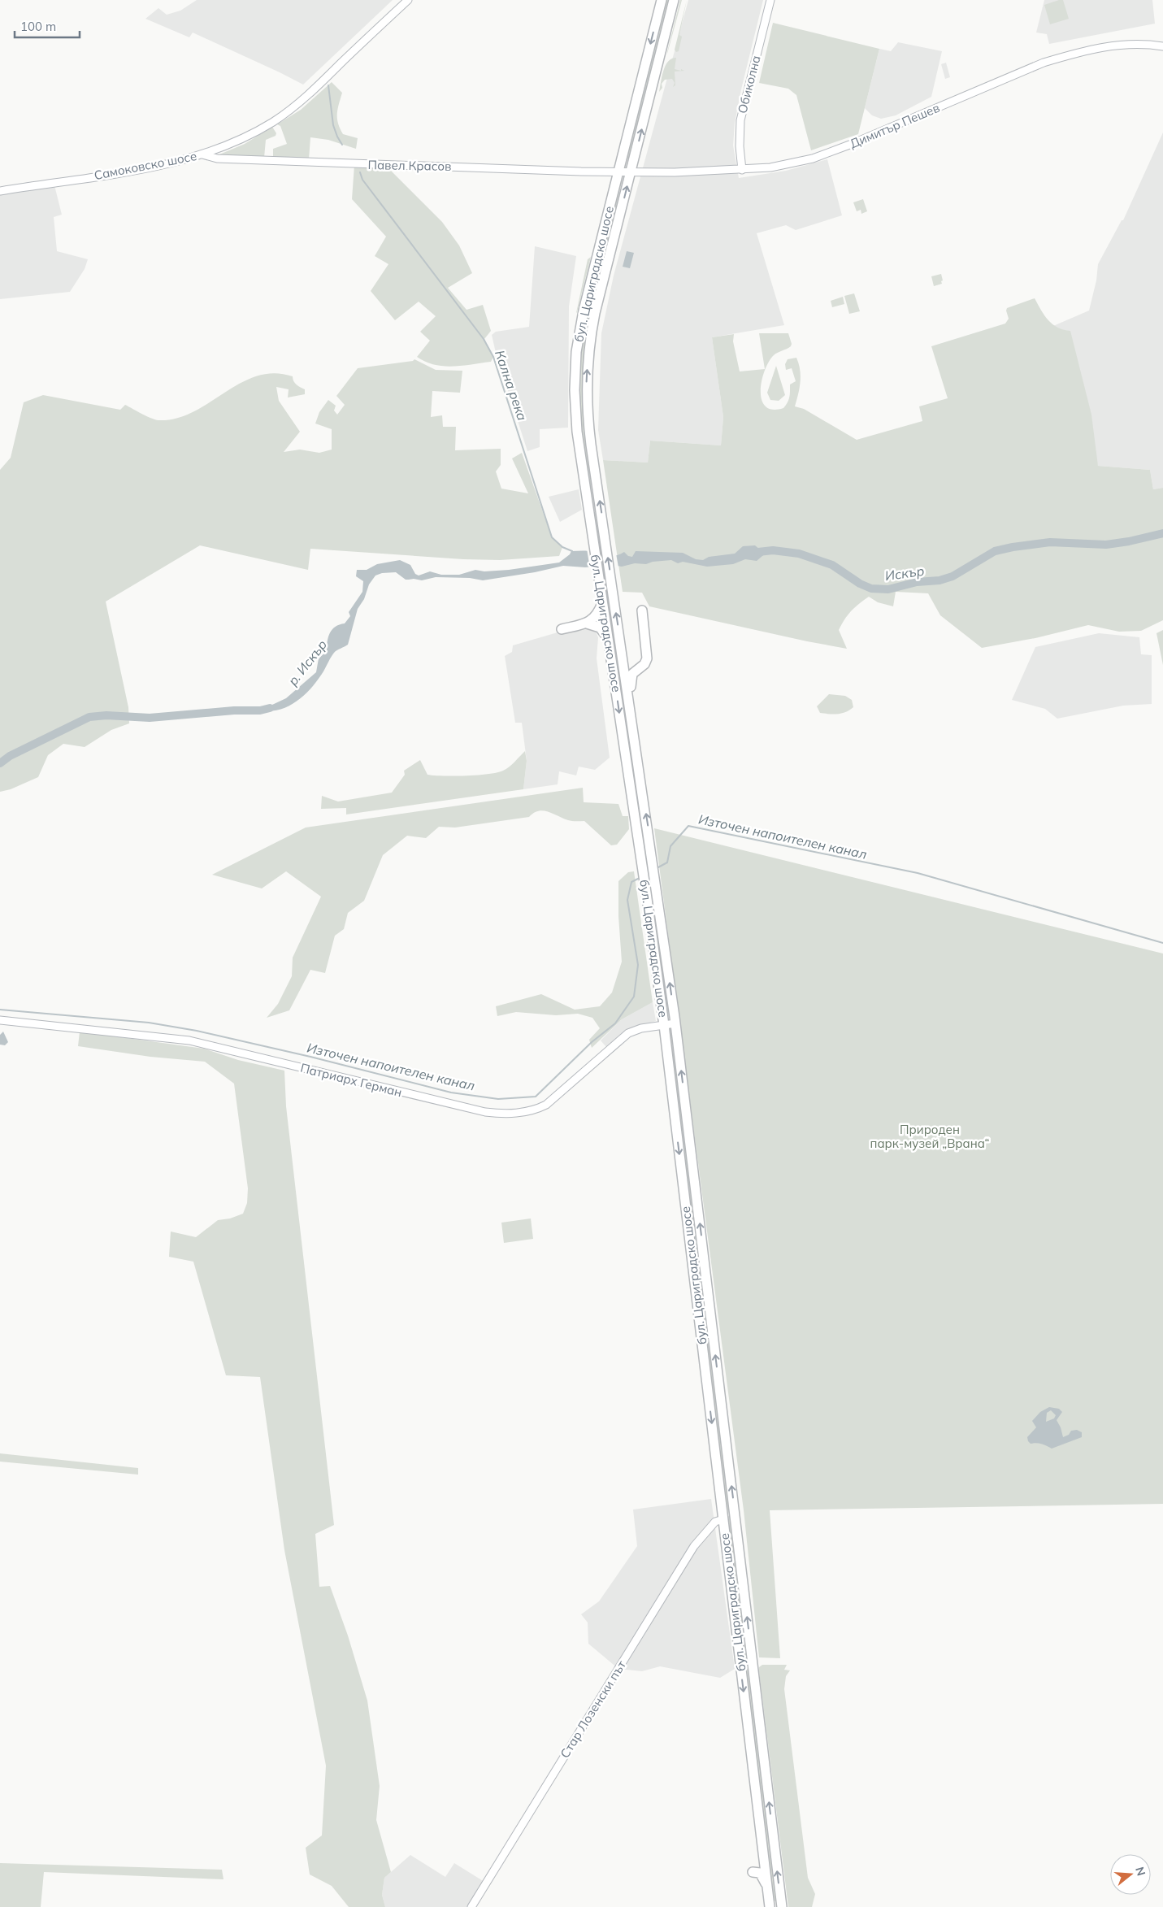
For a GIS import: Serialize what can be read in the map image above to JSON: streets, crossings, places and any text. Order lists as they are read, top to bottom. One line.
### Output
{"streets":{"highway":["бул. Цариградско шосе"],"street":["Обиколна","Димитър Пешев","Самоковско шосе","Павел Красов","Патриарх Герман","Стар Лозенски път"]},"crossings":[["Обиколна","Димитър Пешев"],["Димитър Пешев","Павел Красов"],["Димитър Пешев","бул. Цариградско шосе"],["Самоковско шосе","Павел Красов"],["Павел Красов","бул. Цариградско шосе"],["бул. Цариградско шосе","Патриарх Герман"],["бул. Цариградско шосе","Стар Лозенски път"]],"water":["Кална река","Искър","р. Искър","Източен напоителен канал"],"parks":["Природен парк-музей „Врана“"],"scale_bar":"100 m","north":"right"}
